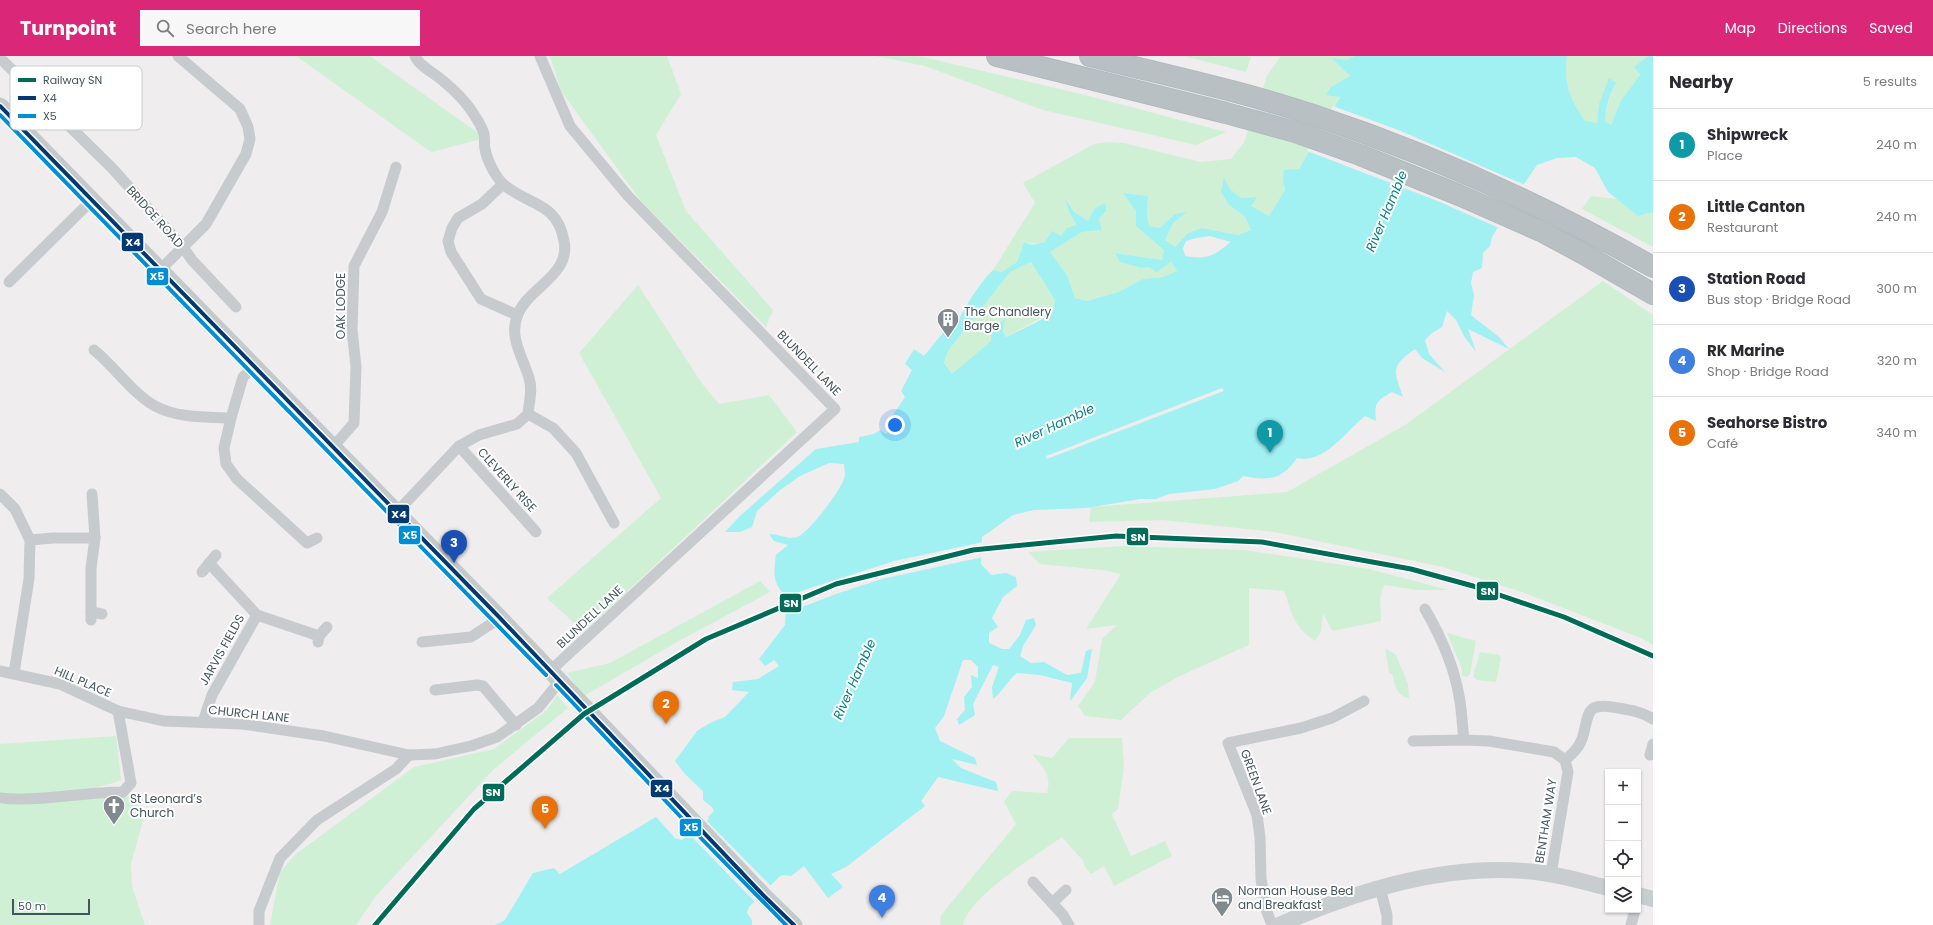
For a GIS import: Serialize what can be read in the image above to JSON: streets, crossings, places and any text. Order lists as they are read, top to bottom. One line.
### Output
{"streets":{"street":["BRIDGE ROAD","OAK LODGE","BLUNDELL LANE","CLEVERLY RISE","JARVIS FIELDS","HILL PLACE","CHURCH LANE","GREEN LANE","BENTHAM WAY"]},"crossings":[["BLUNDELL LANE","CHURCH LANE"],["JARVIS FIELDS","CHURCH LANE"],["HILL PLACE","CHURCH LANE"]],"water":["River Hamble"],"places":{"building":["The Chandlery Barge"],"church":["St Leonard’s Church"],"hotel":["Norman House Bed and Breakfast"]},"lines":["transit line X4","transit line X5","rail line SN"],"legend":["Railway SN","X4","X5"],"scale_bar":"50 m","page":{"header":"Turnpoint","search":"Search here","nav":["Map","Directions","Saved"],"heading":["Nearby","5 results"],"list":[{"mark":"1","name":"Shipwreck","note":"Place","value":"240 m"},{"mark":"2","name":"Little Canton","note":"Restaurant","value":"240 m"},{"mark":"3","name":"Station Road","note":"Bus stop · Bridge Road","value":"300 m"},{"mark":"4","name":"RK Marine","note":"Shop · Bridge Road","value":"320 m"},{"mark":"5","name":"Seahorse Bistro","note":"Café","value":"340 m"}],"pins":["1","3","2","5","4"],"map_buttons":["+","−"],"scale":"50 m"}}
